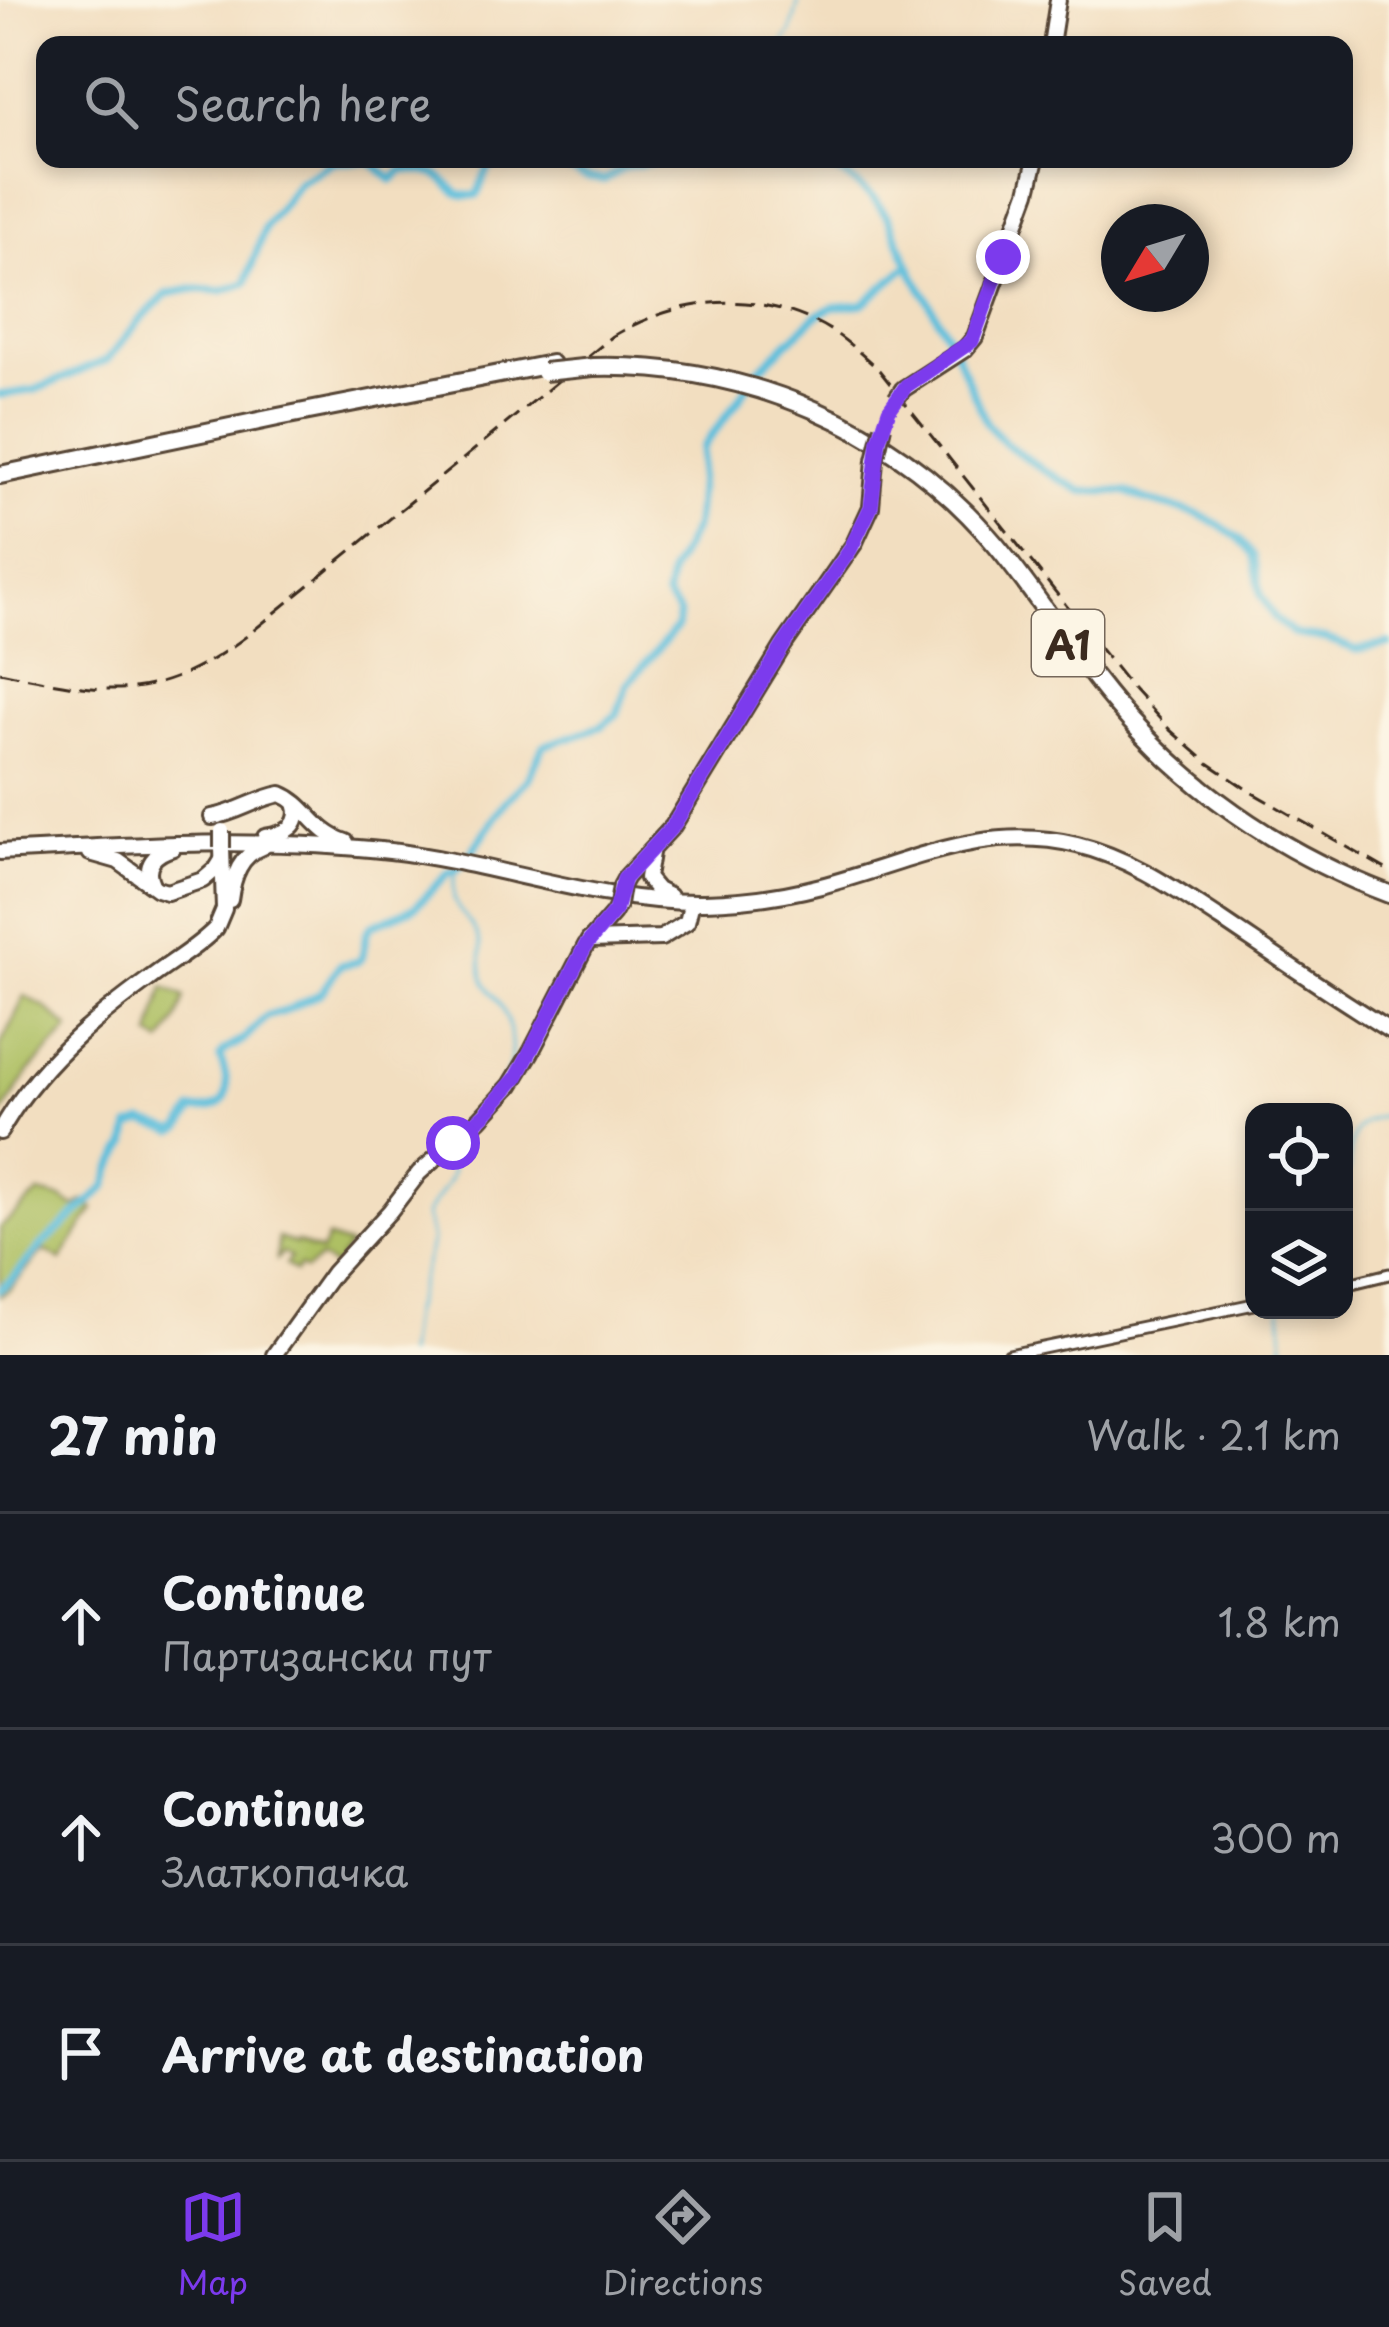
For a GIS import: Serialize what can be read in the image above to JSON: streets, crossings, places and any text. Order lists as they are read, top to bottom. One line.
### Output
{"streets":{"highway":["A1"]},"north":"bottom left","page":{"search":"Search here","heading":["27 min","Walk · 2.1 km"],"list":[["Continue","Партизански пут","1.8 km"],["Continue","Златкопачка","300 m"],"Arrive at destination"],"nav":["Map","Directions","Saved"]}}
